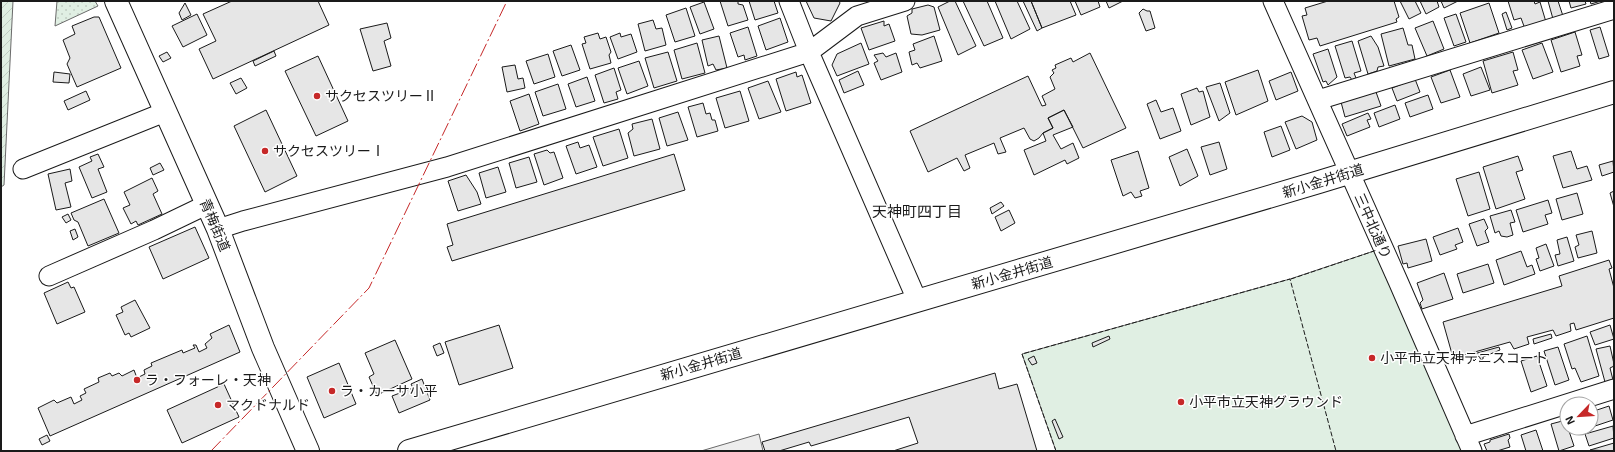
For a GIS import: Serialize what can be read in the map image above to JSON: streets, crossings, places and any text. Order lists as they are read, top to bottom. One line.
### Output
{"streets":{"main road":["新小金井街道","青梅街道"],"street":["三中北通り"]},"crossings":[["新小金井街道","三中北通り"]],"districts":["天神町四丁目"],"places":["サクセスツリーⅡ","サクセスツリーⅠ","小平市立天神テニスコート","ラ・フォーレ・天神","ラ・カーサ小平","小平市立天神グラウンド","マクドナルド"],"north":"bottom left"}
